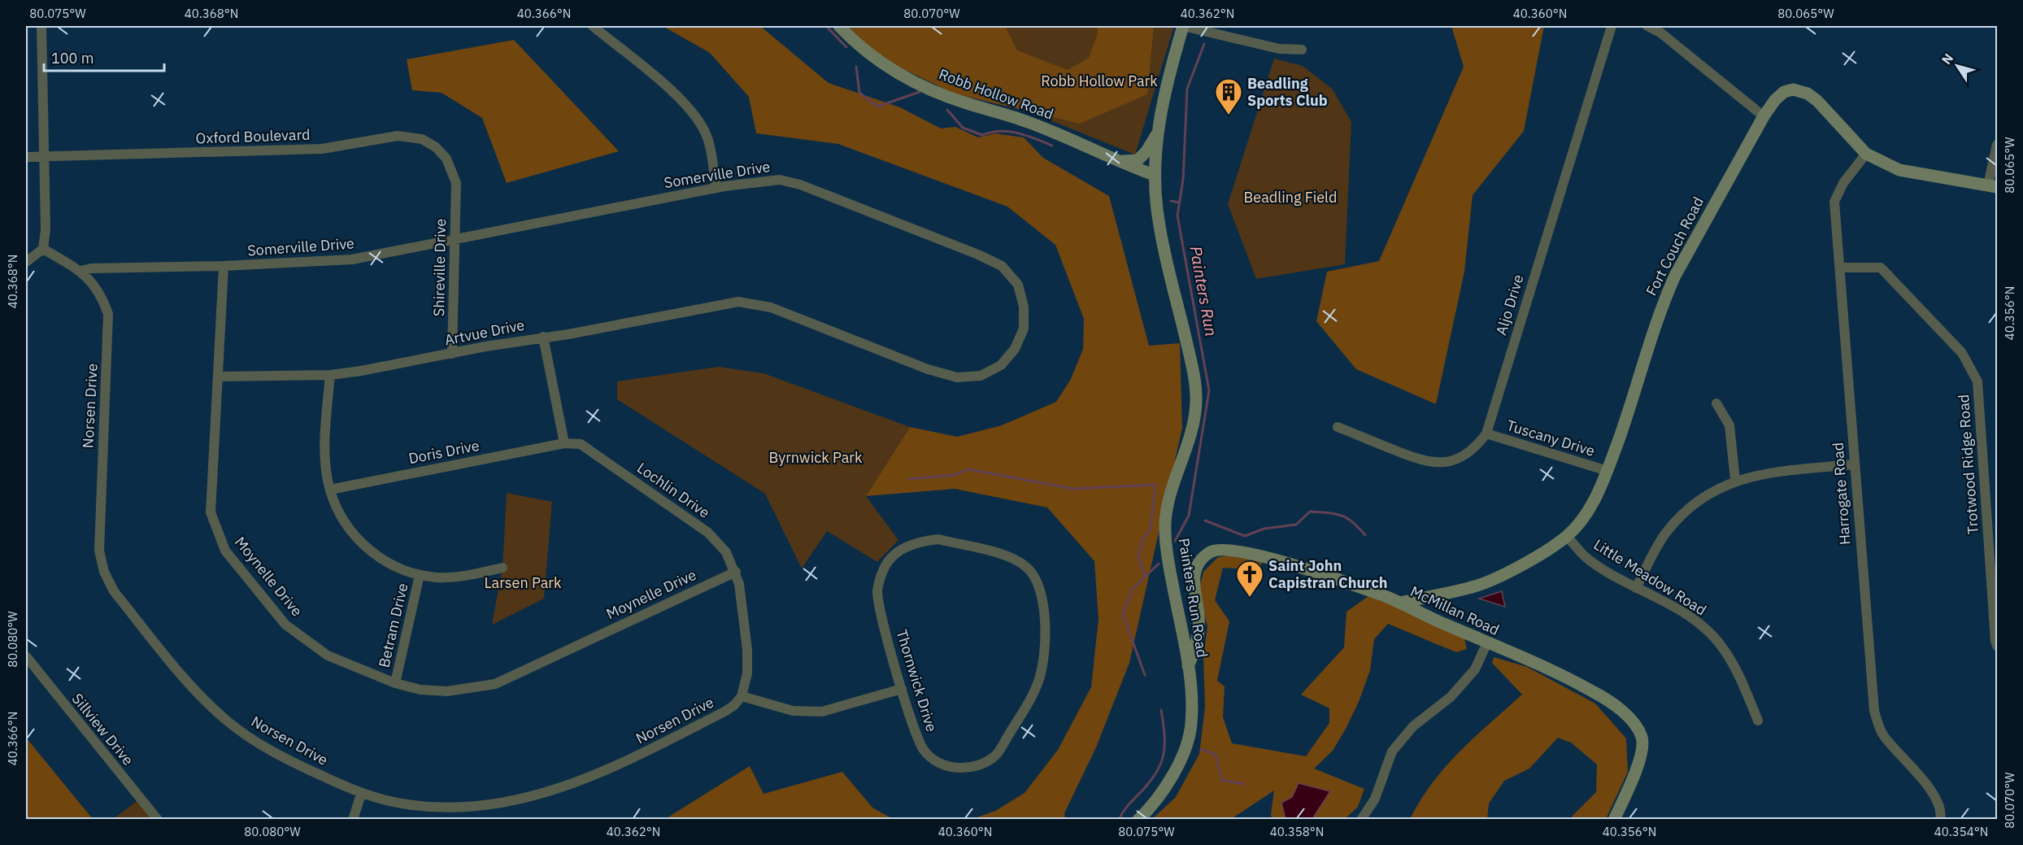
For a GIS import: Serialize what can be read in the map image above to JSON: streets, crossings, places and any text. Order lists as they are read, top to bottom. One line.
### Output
{"streets":{"street":["Robb Hollow Road","Oxford Boulevard","Somerville Drive","Fort Couch Road","Shireville Drive","Aljo Drive","Artvue Drive","Norsen Drive","Tuscany Drive","Doris Drive","Trotwood Ridge Road","Lochlin Drive","Harrogate Road","Moynelle Drive","Little Meadow Road","Painters Run Road","McMillan Road","Betram Drive","Thornwick Drive","Sillview Drive"]},"crossings":[["Robb Hollow Road","Painters Run Road"],["Oxford Boulevard","Shireville Drive"],["Somerville Drive","Shireville Drive"],["Somerville Drive","Artvue Drive"],["Somerville Drive","Norsen Drive"],["Somerville Drive","Moynelle Drive"],["Fort Couch Road","Tuscany Drive"],["Fort Couch Road","Harrogate Road"],["Fort Couch Road","Little Meadow Road"],["Fort Couch Road","McMillan Road"],["Shireville Drive","Artvue Drive"],["Aljo Drive","Tuscany Drive"],["Artvue Drive","Moynelle Drive"],["Norsen Drive","Lochlin Drive"],["Doris Drive","Lochlin Drive"],["Trotwood Ridge Road","Harrogate Road"],["Lochlin Drive","Moynelle Drive"],["Moynelle Drive","Betram Drive"],["Painters Run Road","McMillan Road"]],"water":["Painters Run"],"parks":["Robb Hollow Park","Beadling Field","Byrnwick Park","Larsen Park"],"places":{"building":["Beadling Sports Club"],"church":["Saint John Capistran Church"]},"scale_bar":"100 m","north":"top left","coordinates":["80.075°W","40.368°N","40.366°N","80.070°W","40.362°N","40.360°N","80.065°W","40.356°N","80.080°W","40.358°N","40.354°N"]}
